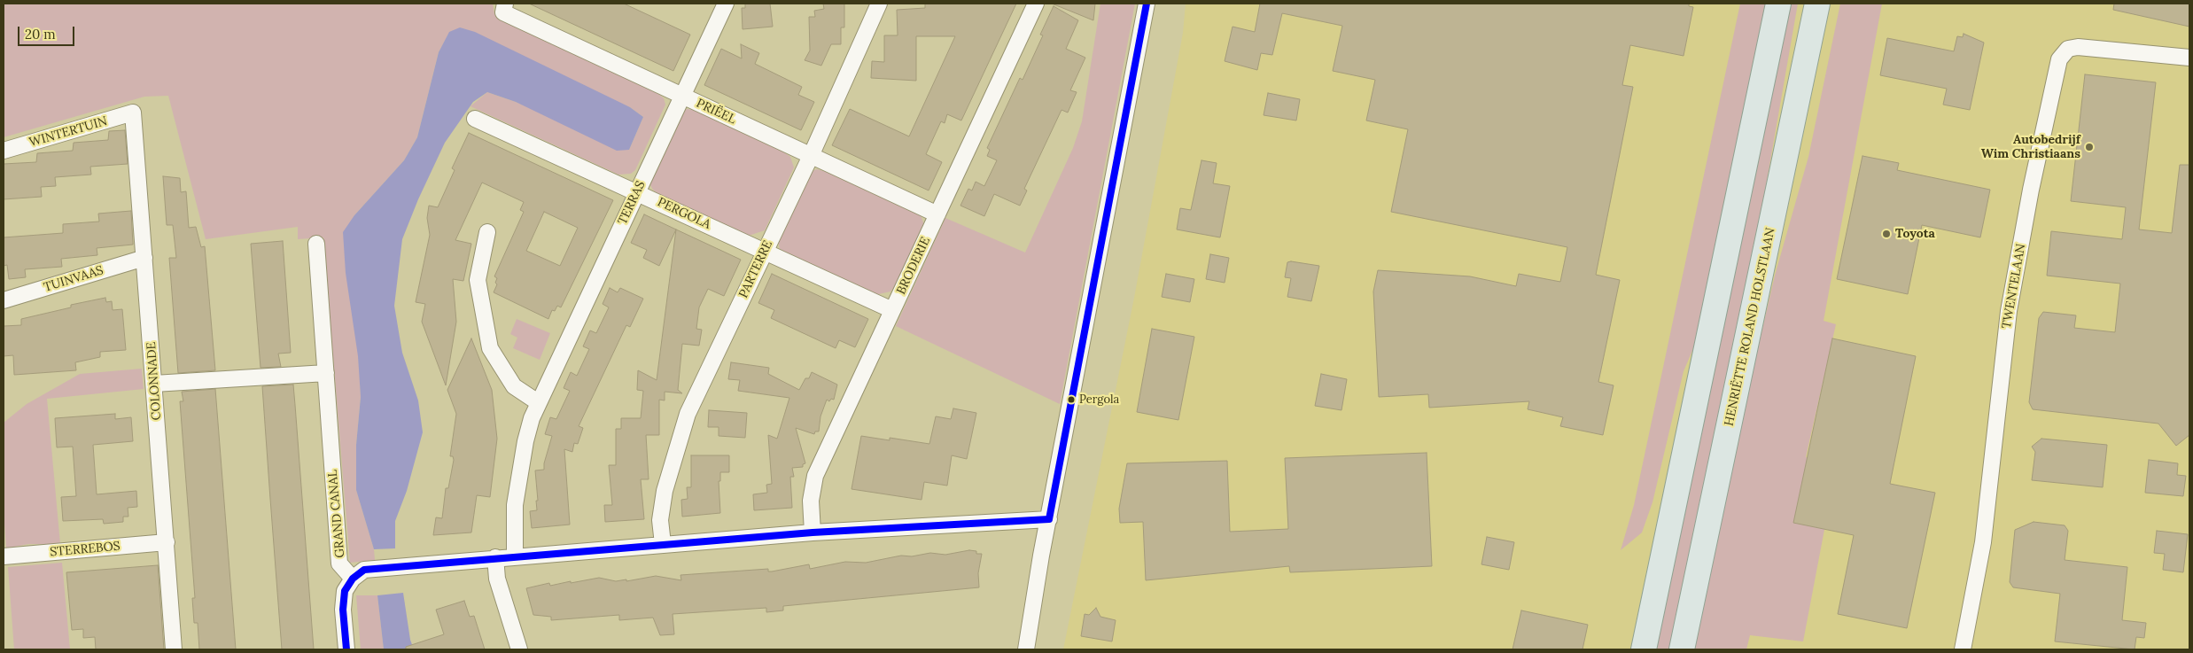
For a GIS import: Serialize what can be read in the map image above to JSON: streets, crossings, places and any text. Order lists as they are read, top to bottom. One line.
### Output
{"streets":{"main road":["HENRIËTTE ROLAND HOLSTLAAN"],"street":["PRIËEL","WINTERTUIN","TERRAS","PERGOLA","BRODERIE","PARTERRE","TUINVAAS","TWENTELAAN","COLONNADE","GRAND CANAL","STERREBOS"]},"crossings":[["PRIËEL","TERRAS"],["PRIËEL","BRODERIE"],["PRIËEL","PARTERRE"],["WINTERTUIN","COLONNADE"],["TERRAS","PERGOLA"],["PERGOLA","BRODERIE"],["PERGOLA","PARTERRE"],["TUINVAAS","COLONNADE"],["COLONNADE","STERREBOS"]],"places":["Autobedrijf Wim Christiaans","Toyota","Pergola"],"scale_bar":"20 m"}
